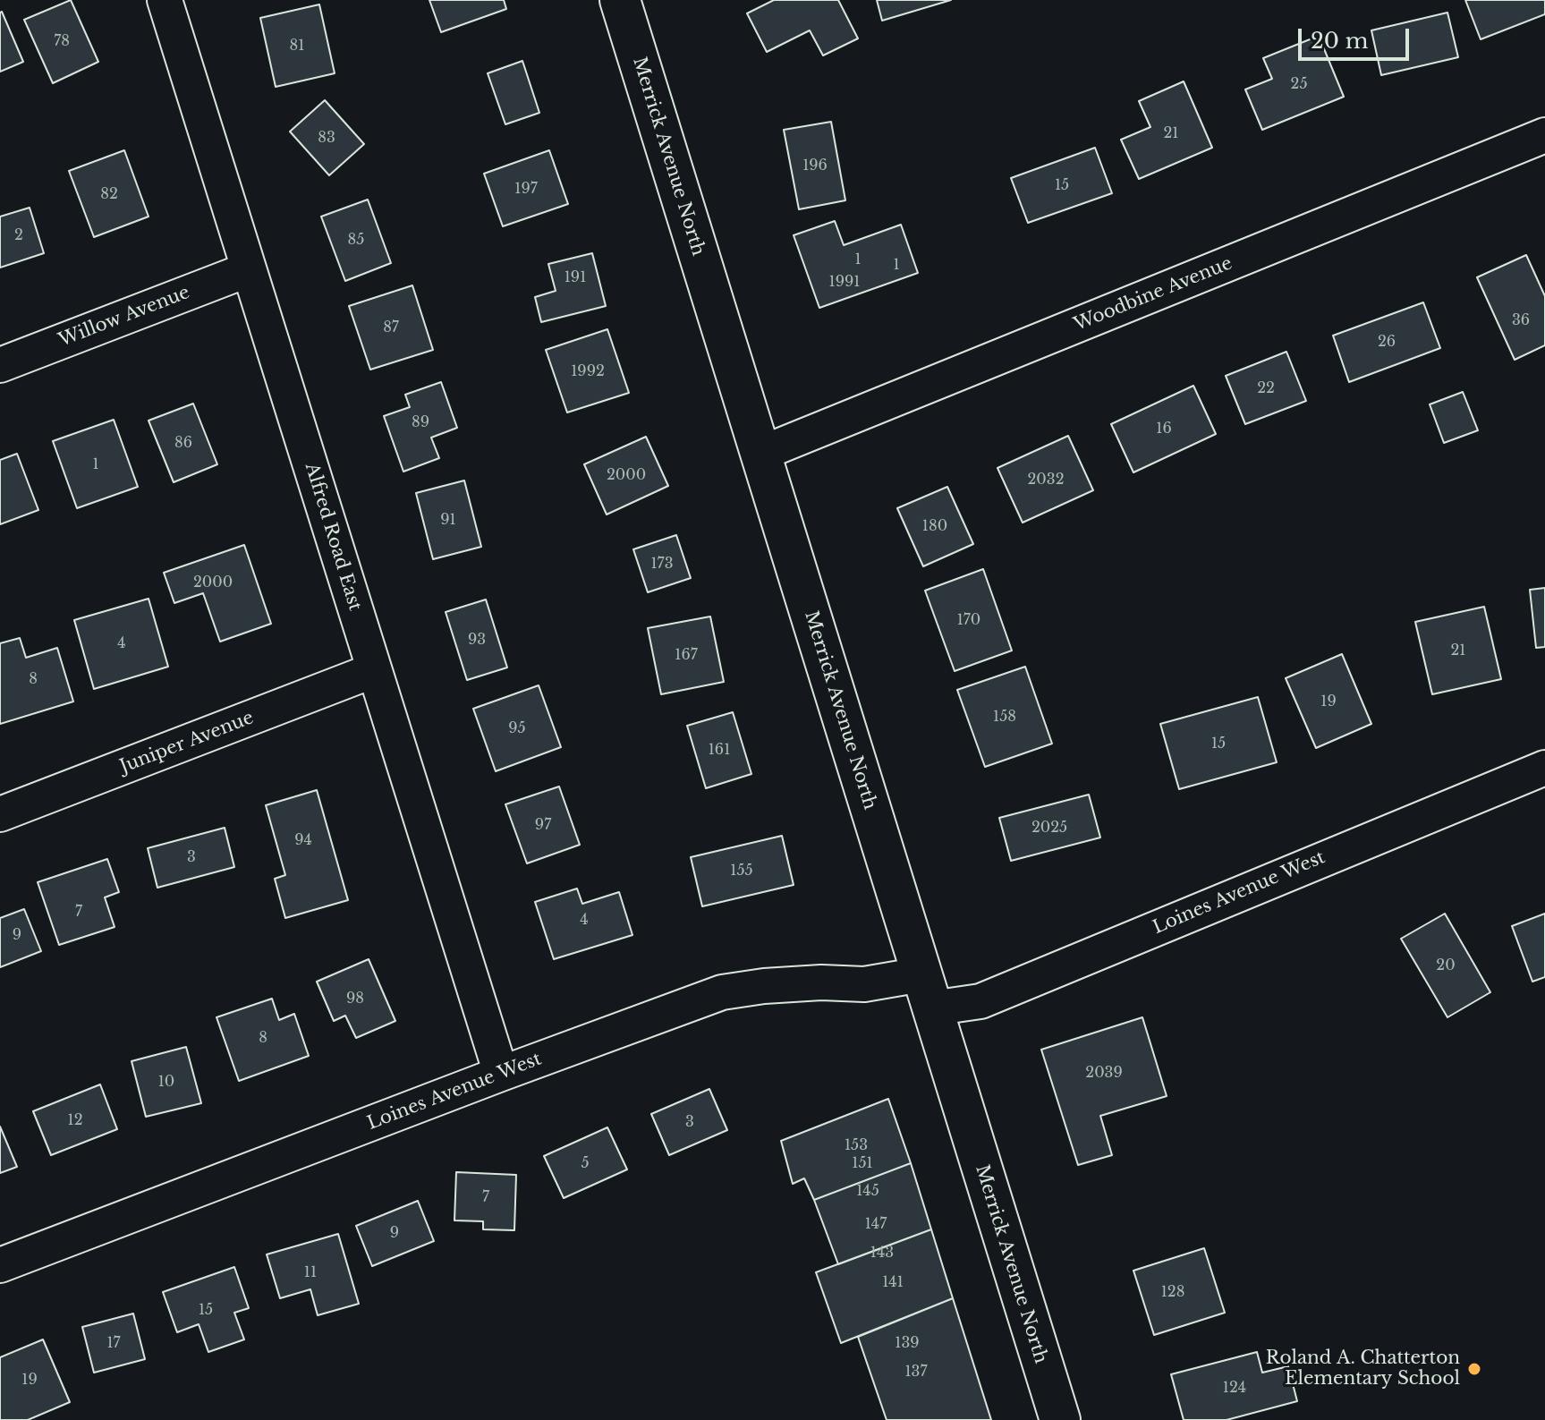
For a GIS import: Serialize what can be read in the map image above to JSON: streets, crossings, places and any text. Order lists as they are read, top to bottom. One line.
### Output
{"streets":{"main road":["Merrick Avenue North"],"street":["Woodbine Avenue","Willow Avenue","Alfred Road East","Juniper Avenue","Loines Avenue West"]},"crossings":[["Merrick Avenue North","Woodbine Avenue"],["Merrick Avenue North","Loines Avenue West"],["Willow Avenue","Alfred Road East"],["Alfred Road East","Juniper Avenue"],["Alfred Road East","Loines Avenue West"]],"places":["Roland A. Chatterton Elementary School"],"house_numbers":["78","81","25","21","83","196","15","197","82","2","85","1","1","191","1991","36","87","26","1992","22","89","16","86","1","2000","2032","91","180","173","2000","170","93","4","21","167","8","19","158","95","15","161","97","2025","94","3","155","7","4","9","20","98","8","2039","10","12","3","153","5","151","145","7","147","9","143","11","141","128","15","17","139","137","19","124"],"scale_bar":"20 m"}
